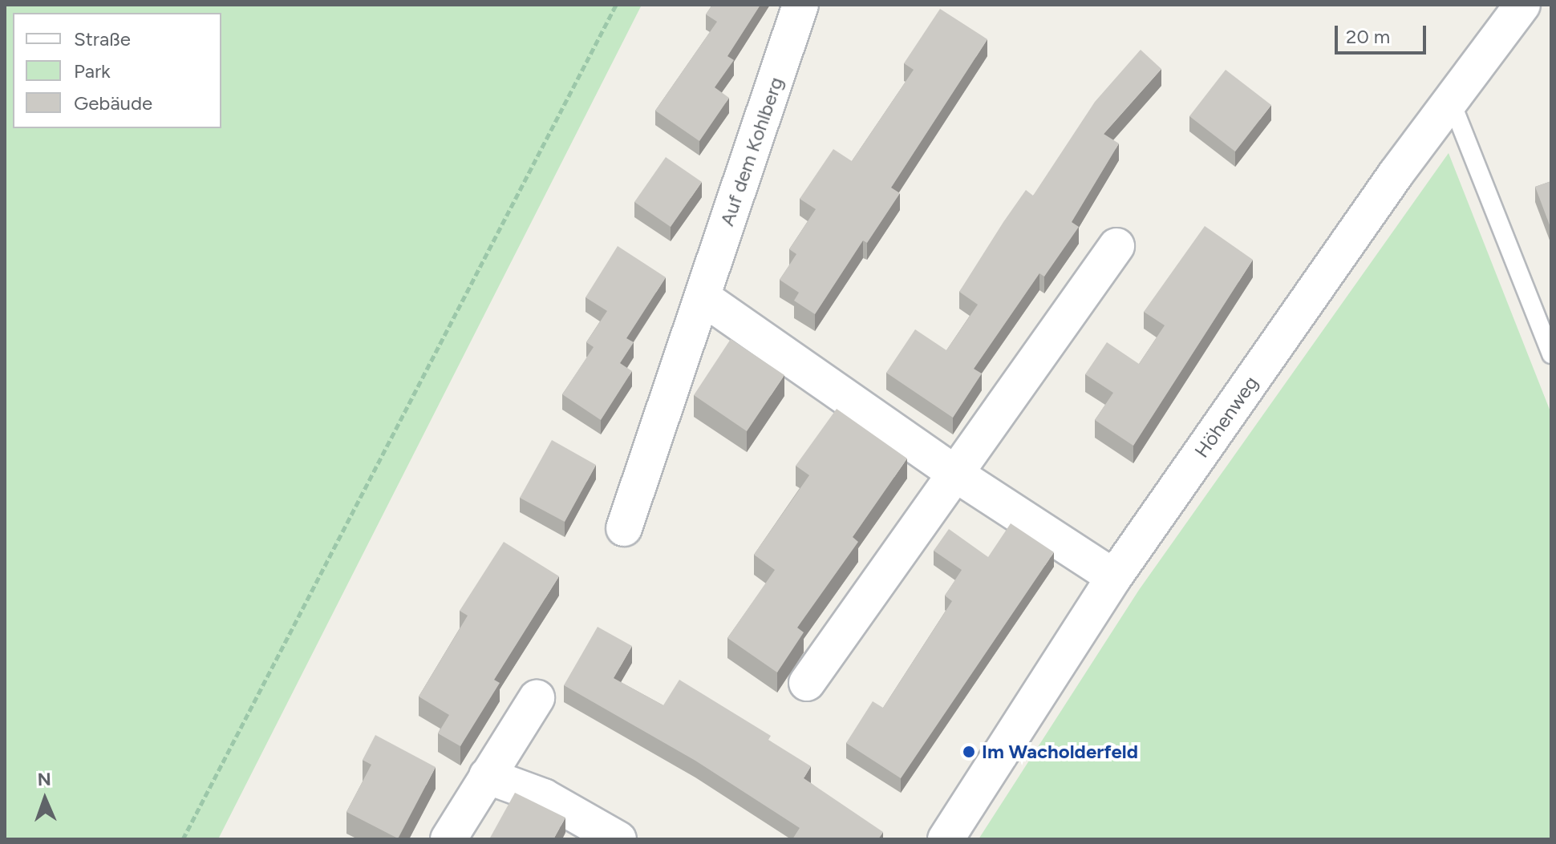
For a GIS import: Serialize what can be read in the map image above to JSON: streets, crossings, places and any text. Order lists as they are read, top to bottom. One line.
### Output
{"streets":{"street":["Auf dem Kohlberg","Höhenweg"]},"places":["Im Wacholderfeld"],"legend":["Straße","Park","Gebäude"],"scale_bar":"20 m","north":"top"}
